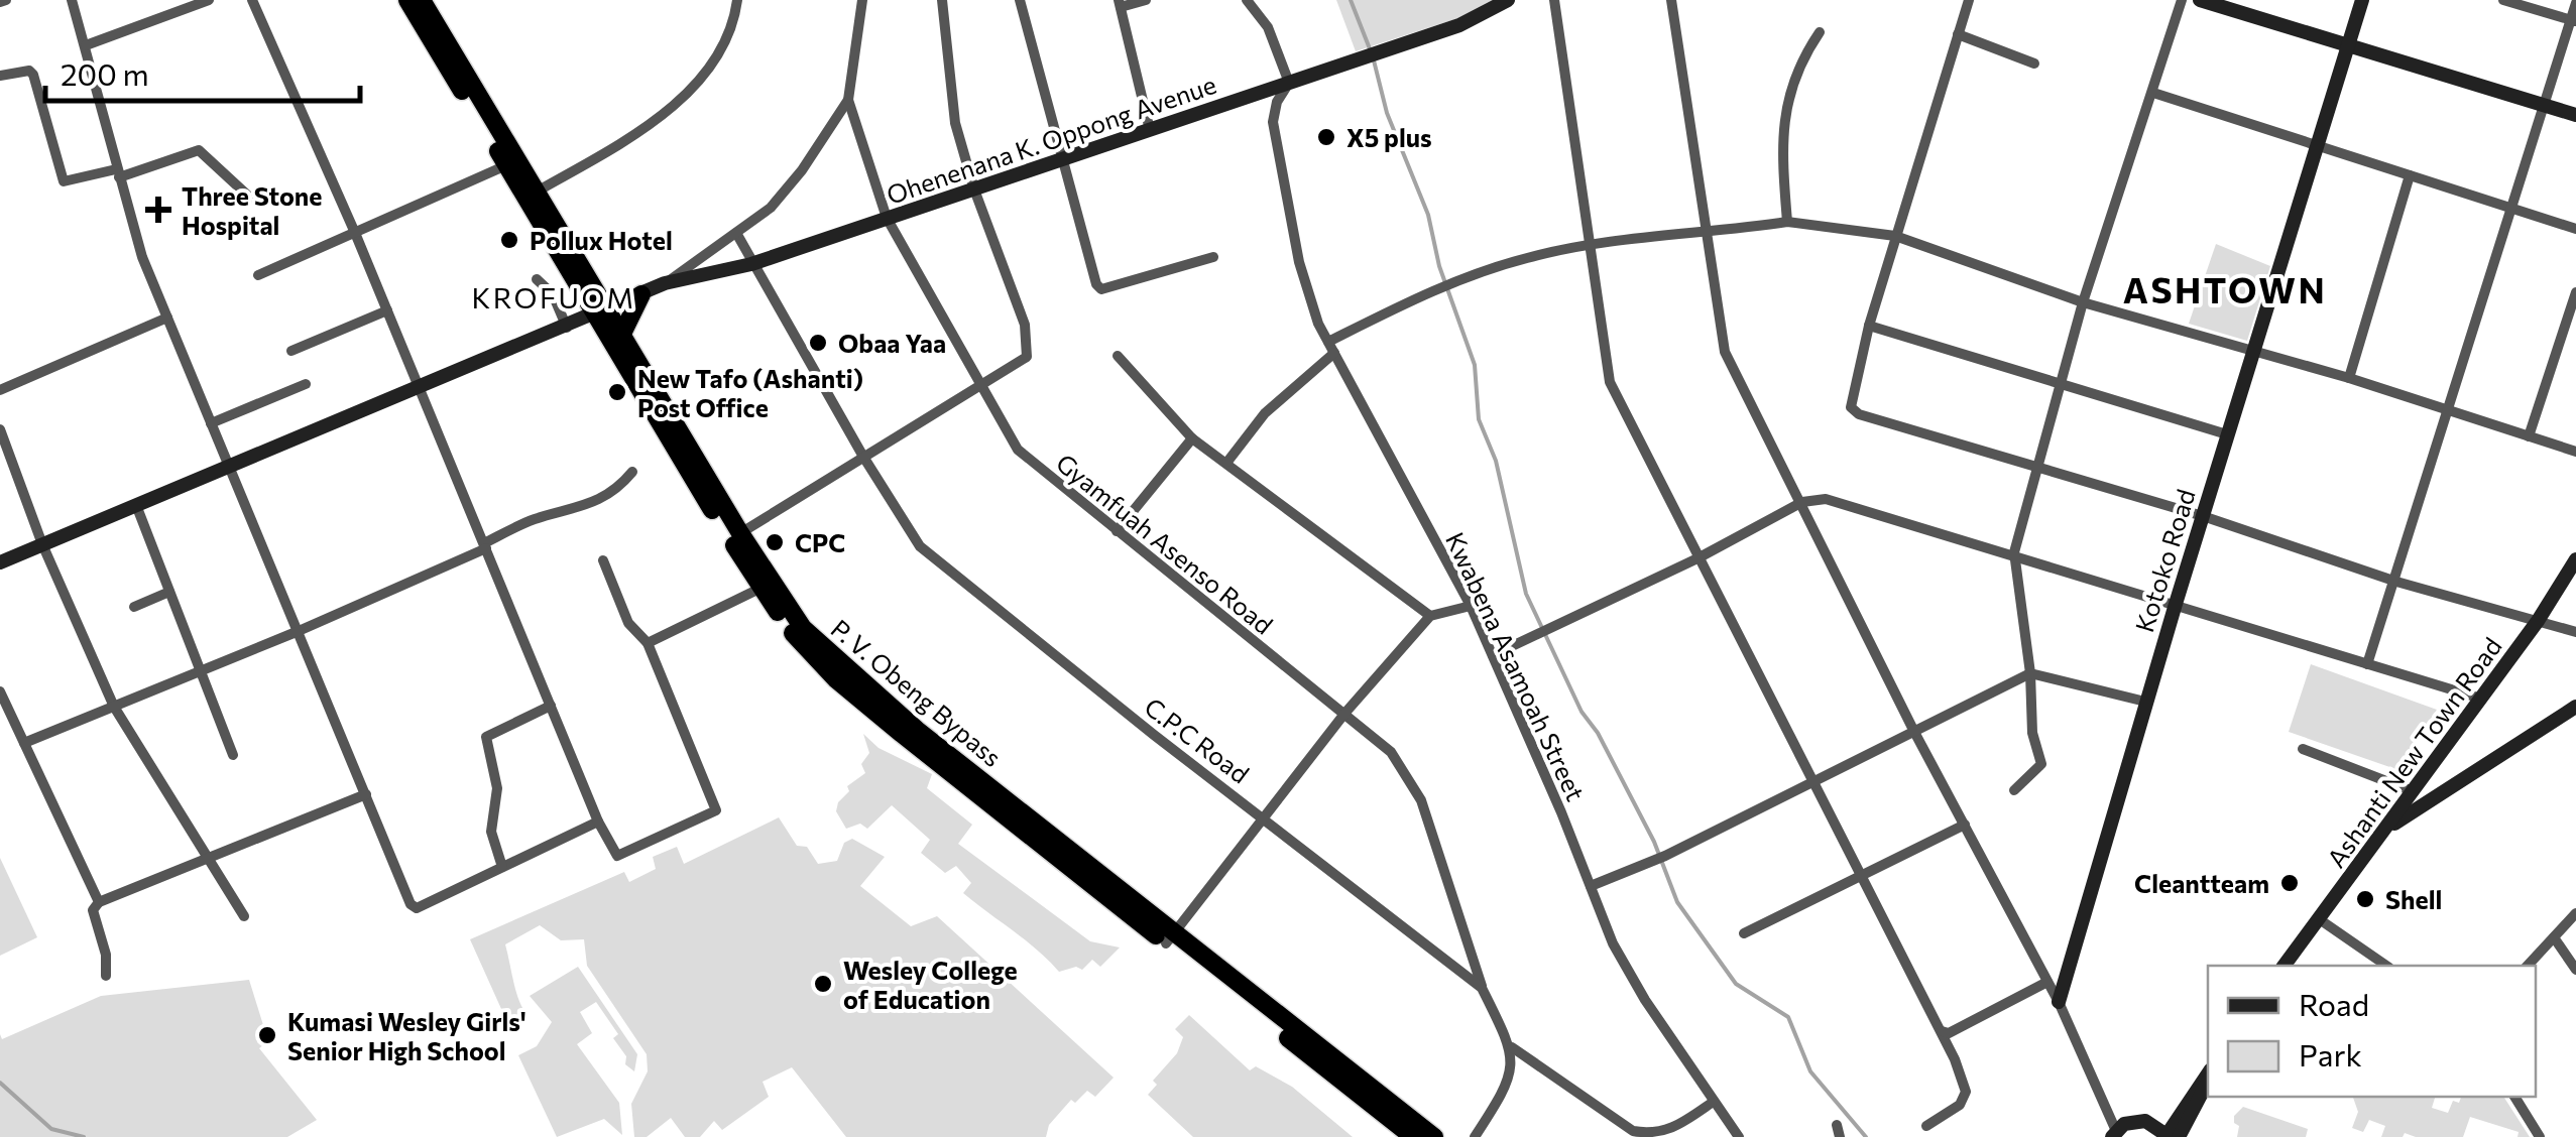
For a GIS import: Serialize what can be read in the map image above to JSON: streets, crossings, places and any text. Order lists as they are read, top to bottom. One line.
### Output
{"streets":{"highway":["P. V. Obeng Bypass"],"street":["Ohenenana K. Oppong Avenue","Gyamfuah Asenso Road","Kotoko Road","Kwabena Asamoah Street","C.P.C Road","Ashanti New Town Road"]},"crossings":[["Ohenenana K. Oppong Avenue","Gyamfuah Asenso Road"],["Ohenenana K. Oppong Avenue","Kwabena Asamoah Street"],["Ohenenana K. Oppong Avenue","P. V. Obeng Bypass"],["Ohenenana K. Oppong Avenue","C.P.C Road"]],"districts":["ASHTOWN","KROFUOM"],"places":{"other":["X5 plus","Pollux Hotel","Obaa Yaa","New Tafo (Ashanti) Post Office","CPC","Cleantteam","Shell","Wesley College of Education","Kumasi Wesley Girls' Senior High School"],"health":["Three Stone Hospital"]},"legend":["Road","Park"],"scale_bar":"200 m"}
